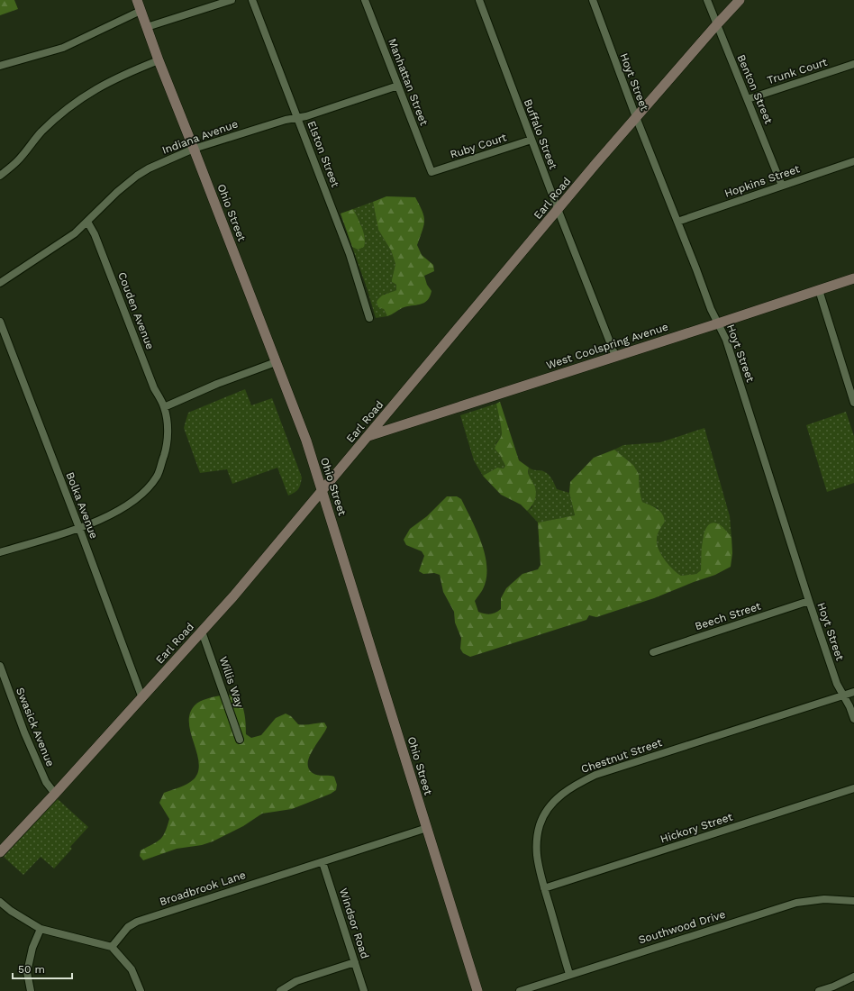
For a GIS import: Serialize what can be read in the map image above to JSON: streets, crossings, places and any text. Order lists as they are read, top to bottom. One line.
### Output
{"streets":{"street":["Trunk Court","Manhattan Street","Hoyt Street","Benton Street","Buffalo Street","Indiana Avenue","Ruby Court","Elston Street","Hopkins Street","Earl Road","Ohio Street","Couden Avenue","West Coolspring Avenue","Bolka Avenue","Beech Street","Willis Way","Swasick Avenue","Chestnut Street","Hickory Street","Broadbrook Lane","Windsor Road","Southwood Drive"]},"crossings":[["Trunk Court","Benton Street"],["Manhattan Street","Indiana Avenue"],["Manhattan Street","Ruby Court"],["Hoyt Street","Hopkins Street"],["Hoyt Street","Earl Road"],["Hoyt Street","West Coolspring Avenue"],["Hoyt Street","Beech Street"],["Hoyt Street","Chestnut Street"],["Benton Street","Hopkins Street"],["Benton Street","Earl Road"],["Buffalo Street","Ruby Court"],["Buffalo Street","Earl Road"],["Buffalo Street","West Coolspring Avenue"],["Indiana Avenue","Elston Street"],["Indiana Avenue","Ohio Street"],["Indiana Avenue","Couden Avenue"],["Earl Road","Ohio Street"],["Earl Road","West Coolspring Avenue"],["Earl Road","Bolka Avenue"],["Earl Road","Willis Way"],["Earl Road","Swasick Avenue"],["Ohio Street","Broadbrook Lane"],["Chestnut Street","Hickory Street"],["Chestnut Street","Southwood Drive"],["Broadbrook Lane","Windsor Road"]],"scale_bar":"50 m"}
